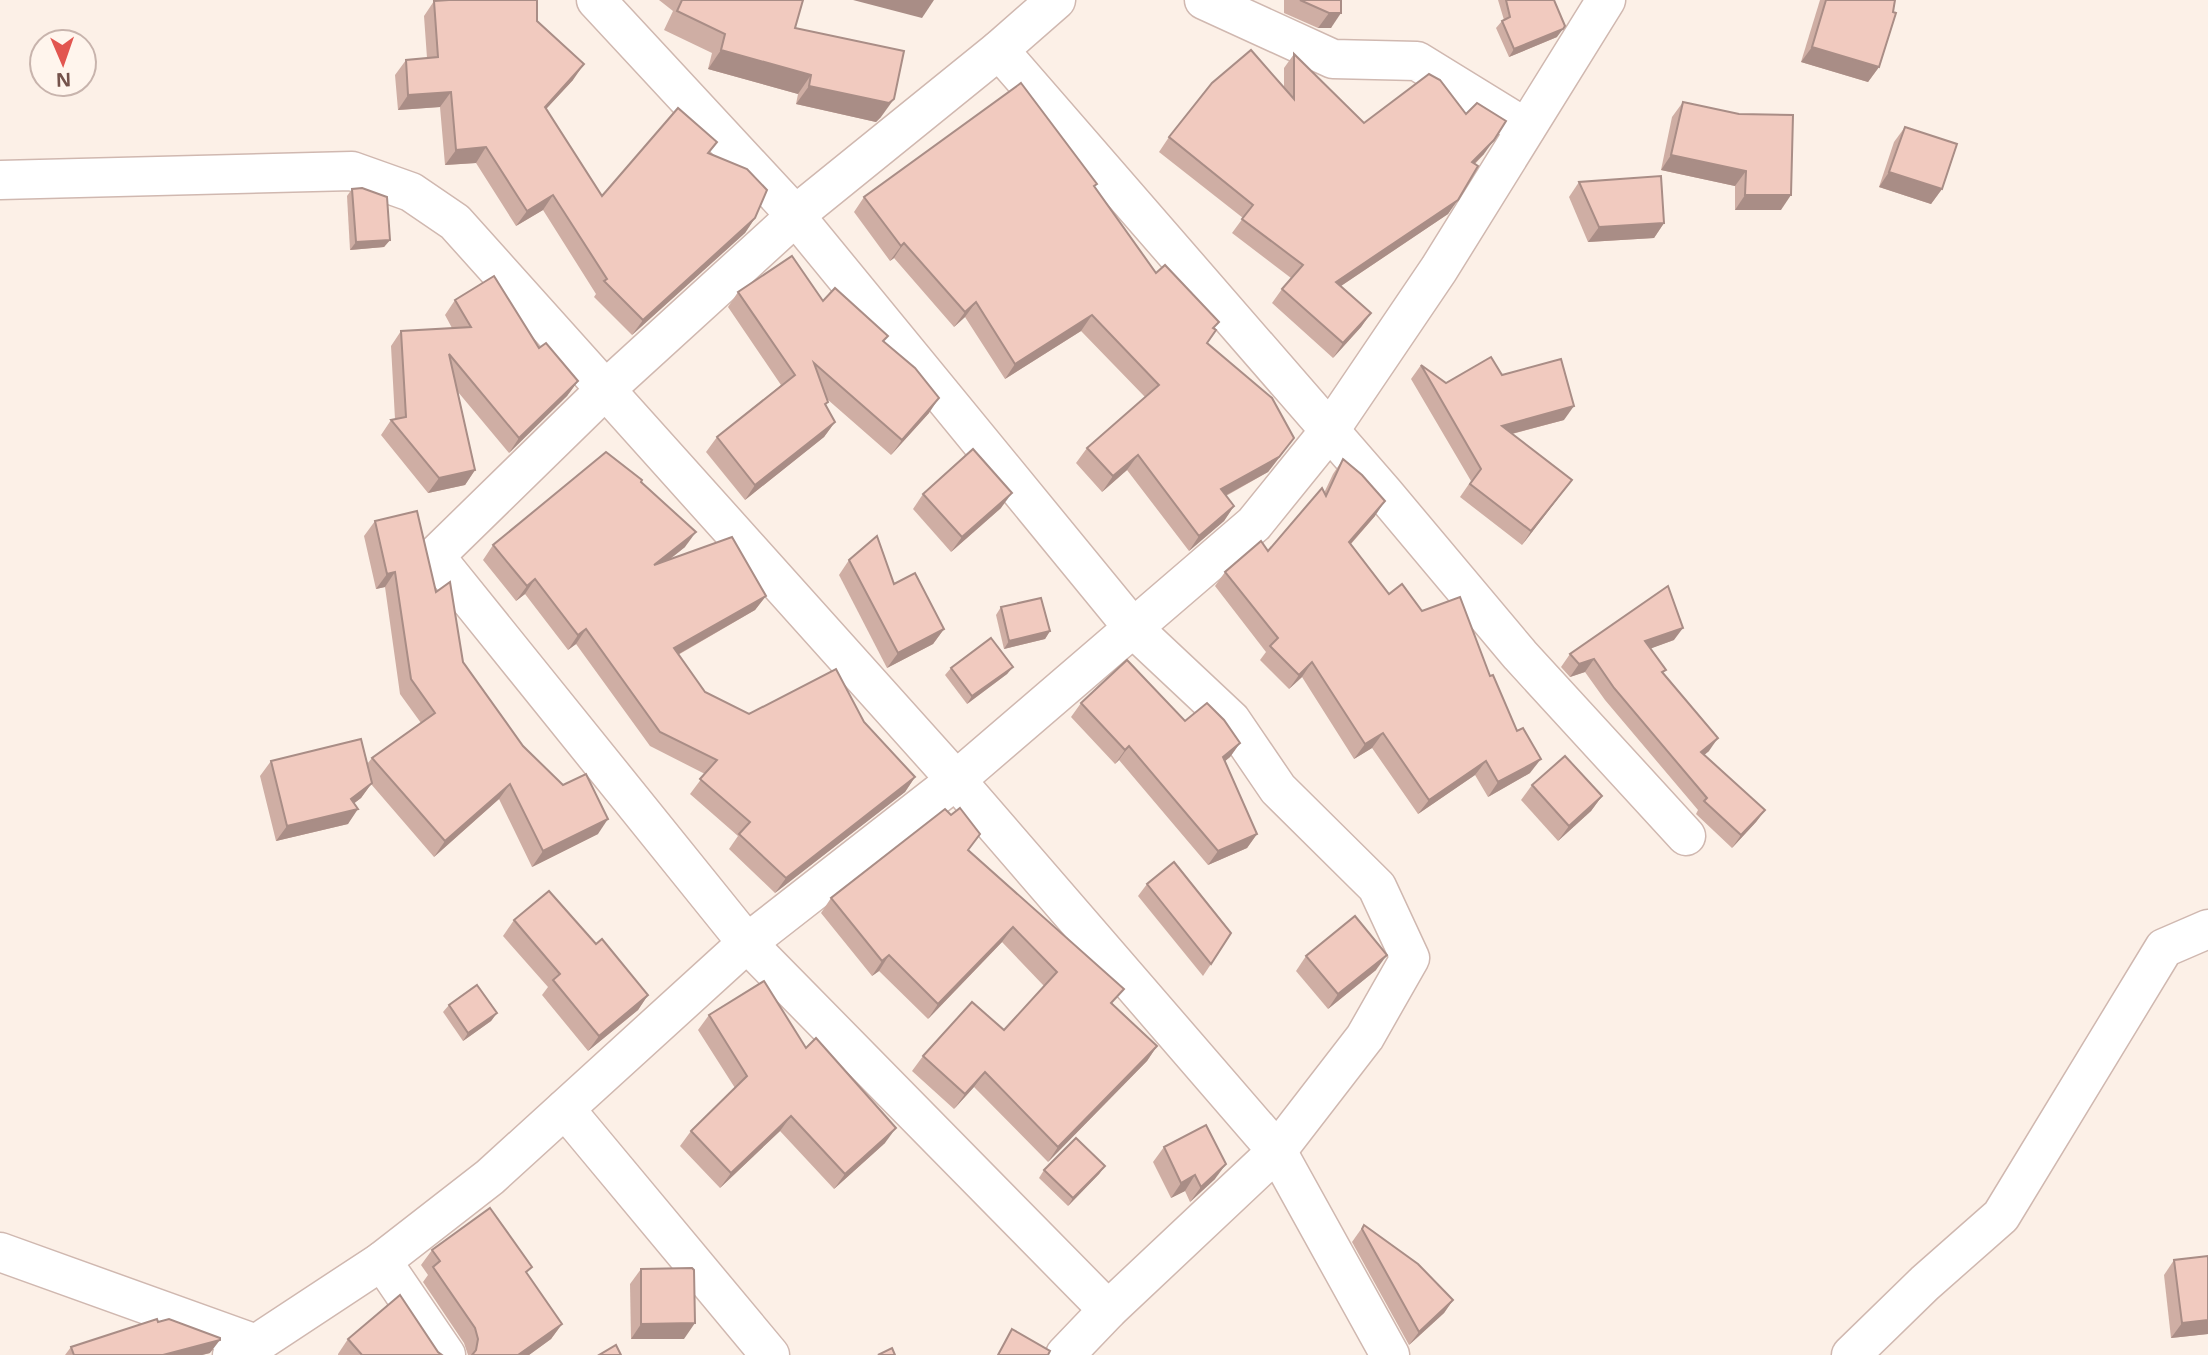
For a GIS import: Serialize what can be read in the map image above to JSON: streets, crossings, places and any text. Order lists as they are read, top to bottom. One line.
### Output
{"north":"bottom"}
